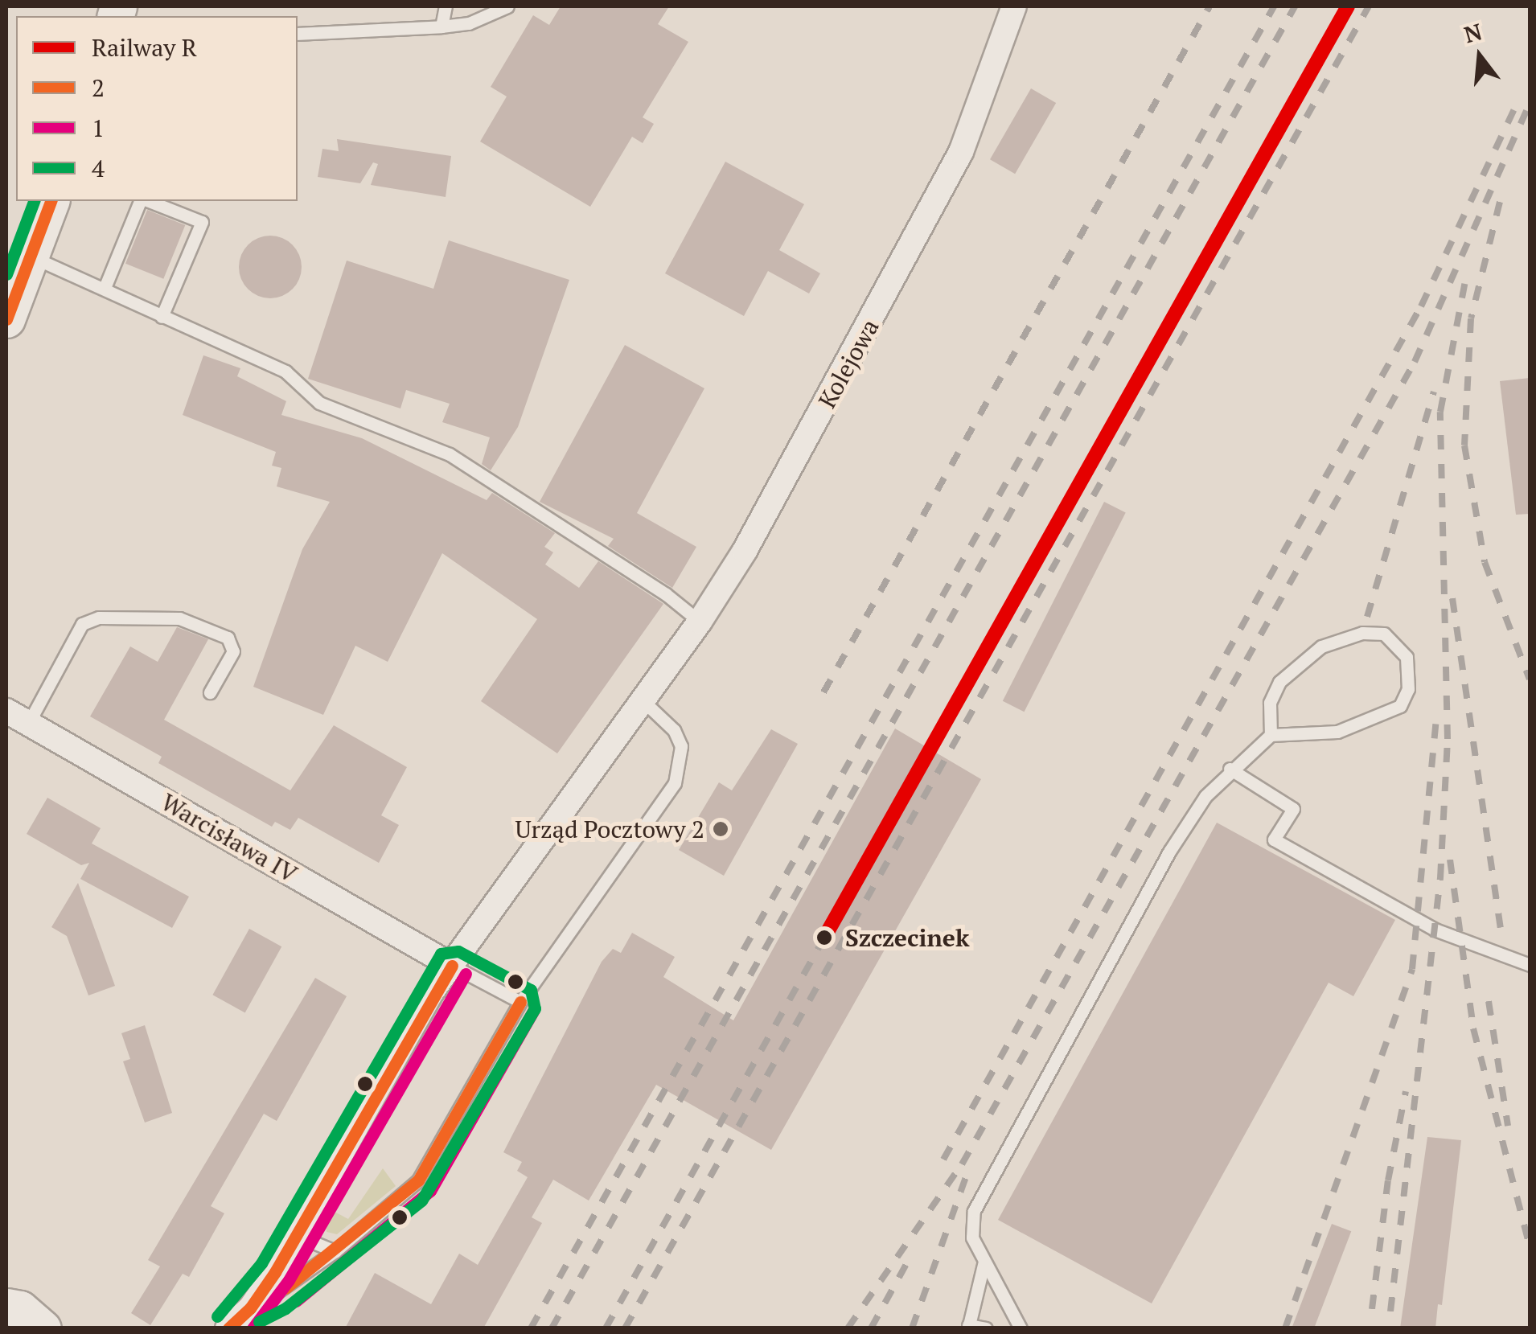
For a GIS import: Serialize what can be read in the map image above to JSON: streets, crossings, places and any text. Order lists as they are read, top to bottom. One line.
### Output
{"streets":{"street":["Kolejowa","Warcisława IV"]},"crossings":[["Kolejowa","Warcisława IV"]],"places":["Urząd Pocztowy 2","Szczecinek"],"lines":["rail line R","transit line 2","transit line 4","transit line 1"],"legend":["Railway R","2","1","4"],"north":"top"}
